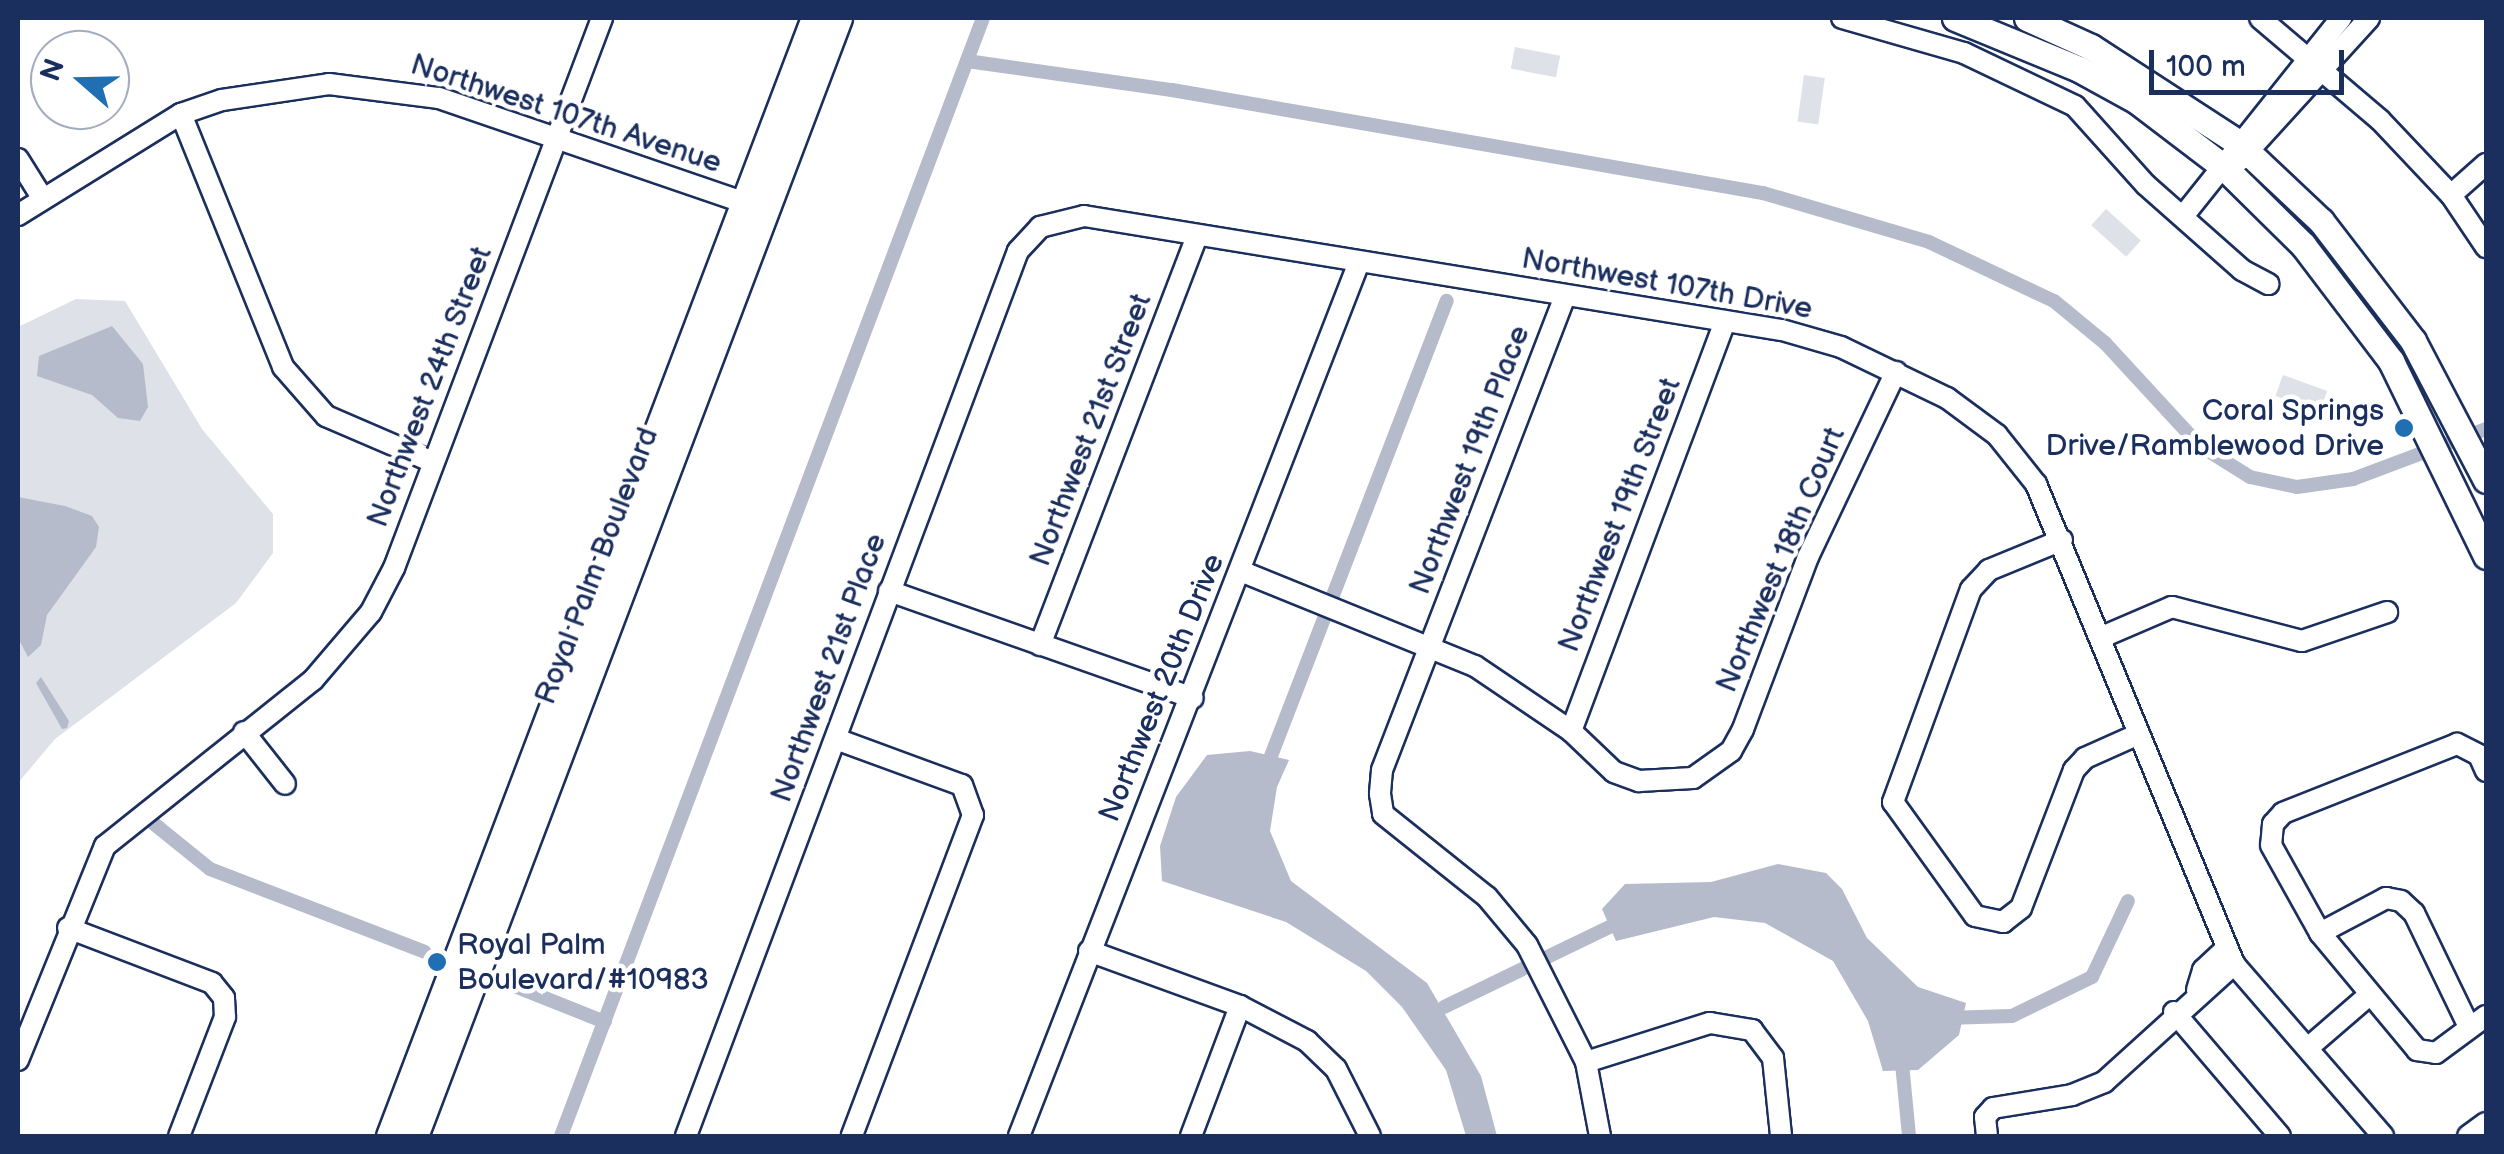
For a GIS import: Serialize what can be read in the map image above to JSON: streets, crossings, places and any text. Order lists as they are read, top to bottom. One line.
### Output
{"streets":{"main road":["Royal Palm Boulevard"],"street":["Northwest 107th Avenue","Northwest 107th Drive","Northwest 24th Street","Northwest 21st Street","Northwest 19th Place","Northwest 19th Street","Northwest 18th Court","Northwest 21st Place","Northwest 20th Drive"]},"crossings":[["Northwest 107th Avenue","Northwest 24th Street"],["Northwest 107th Avenue","Royal Palm Boulevard"],["Northwest 107th Drive","Northwest 21st Street"],["Northwest 107th Drive","Northwest 19th Place"],["Northwest 107th Drive","Northwest 19th Street"],["Northwest 107th Drive","Northwest 18th Court"],["Northwest 107th Drive","Northwest 21st Place"],["Northwest 107th Drive","Northwest 20th Drive"],["Northwest 19th Street","Northwest 18th Court"]],"places":["Coral Springs Drive/Ramblewood Drive","Royal Palm Boulevard/#10983"],"scale_bar":"100 m","north":"left"}
